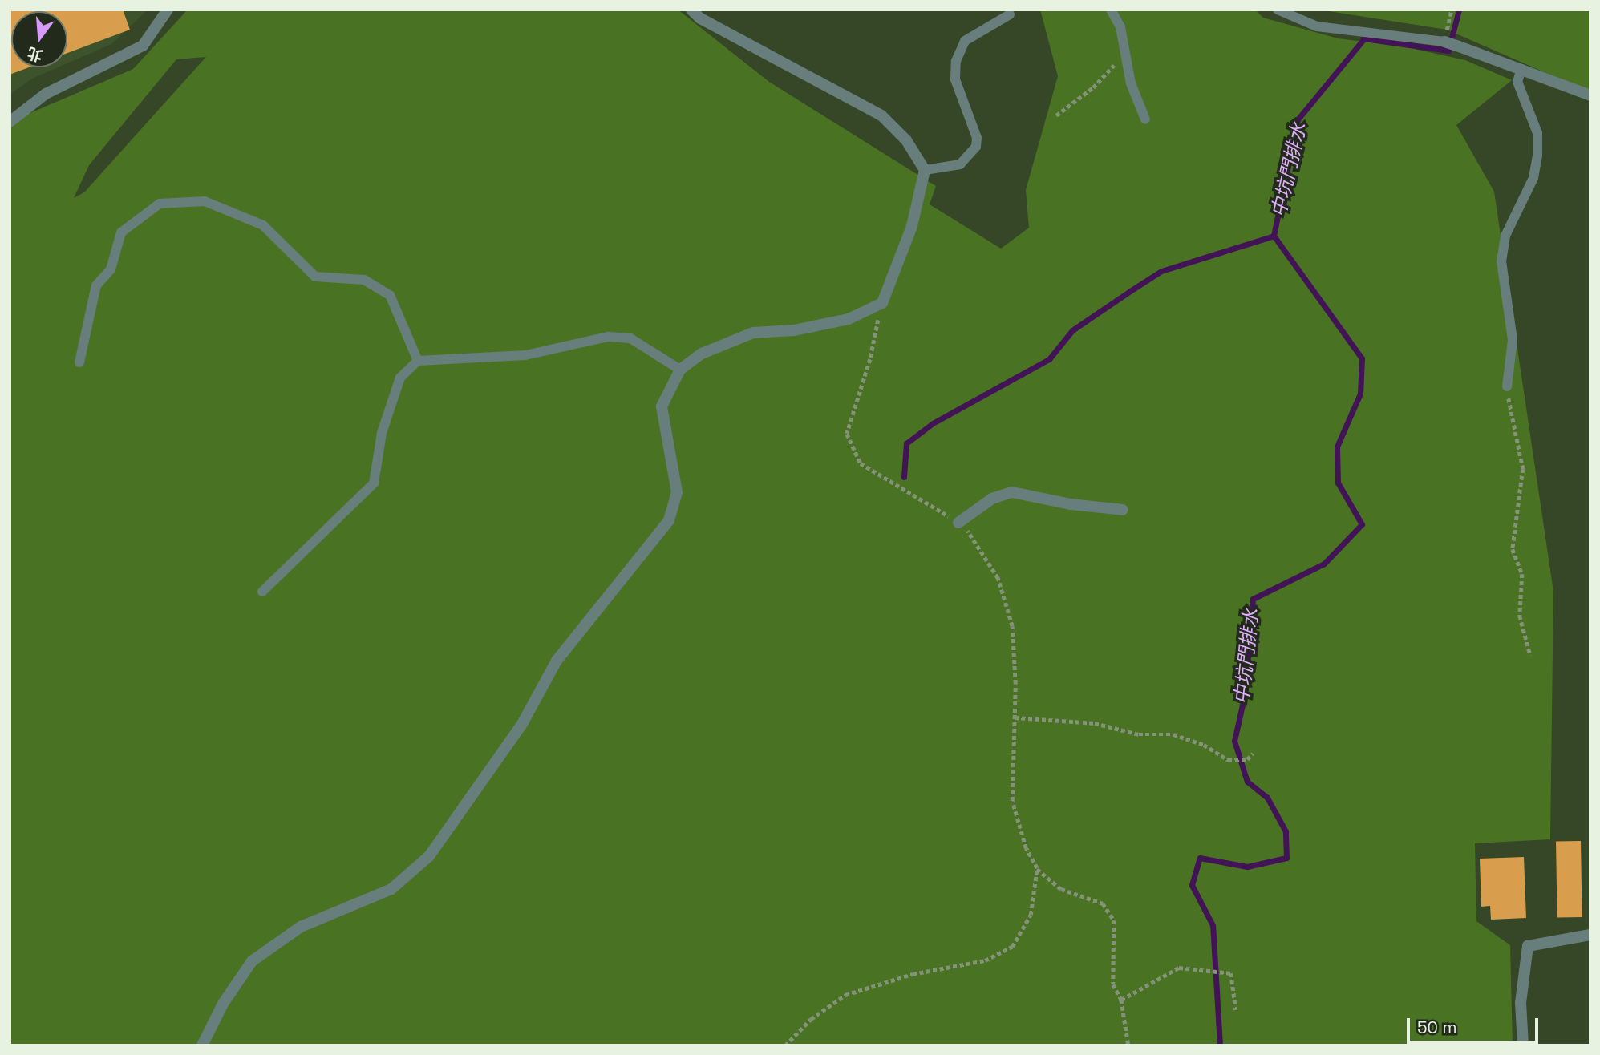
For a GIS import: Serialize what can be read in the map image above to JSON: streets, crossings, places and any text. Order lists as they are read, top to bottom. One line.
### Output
{"water":["中坑門排水"],"scale_bar":"50 m","north":"bottom"}
